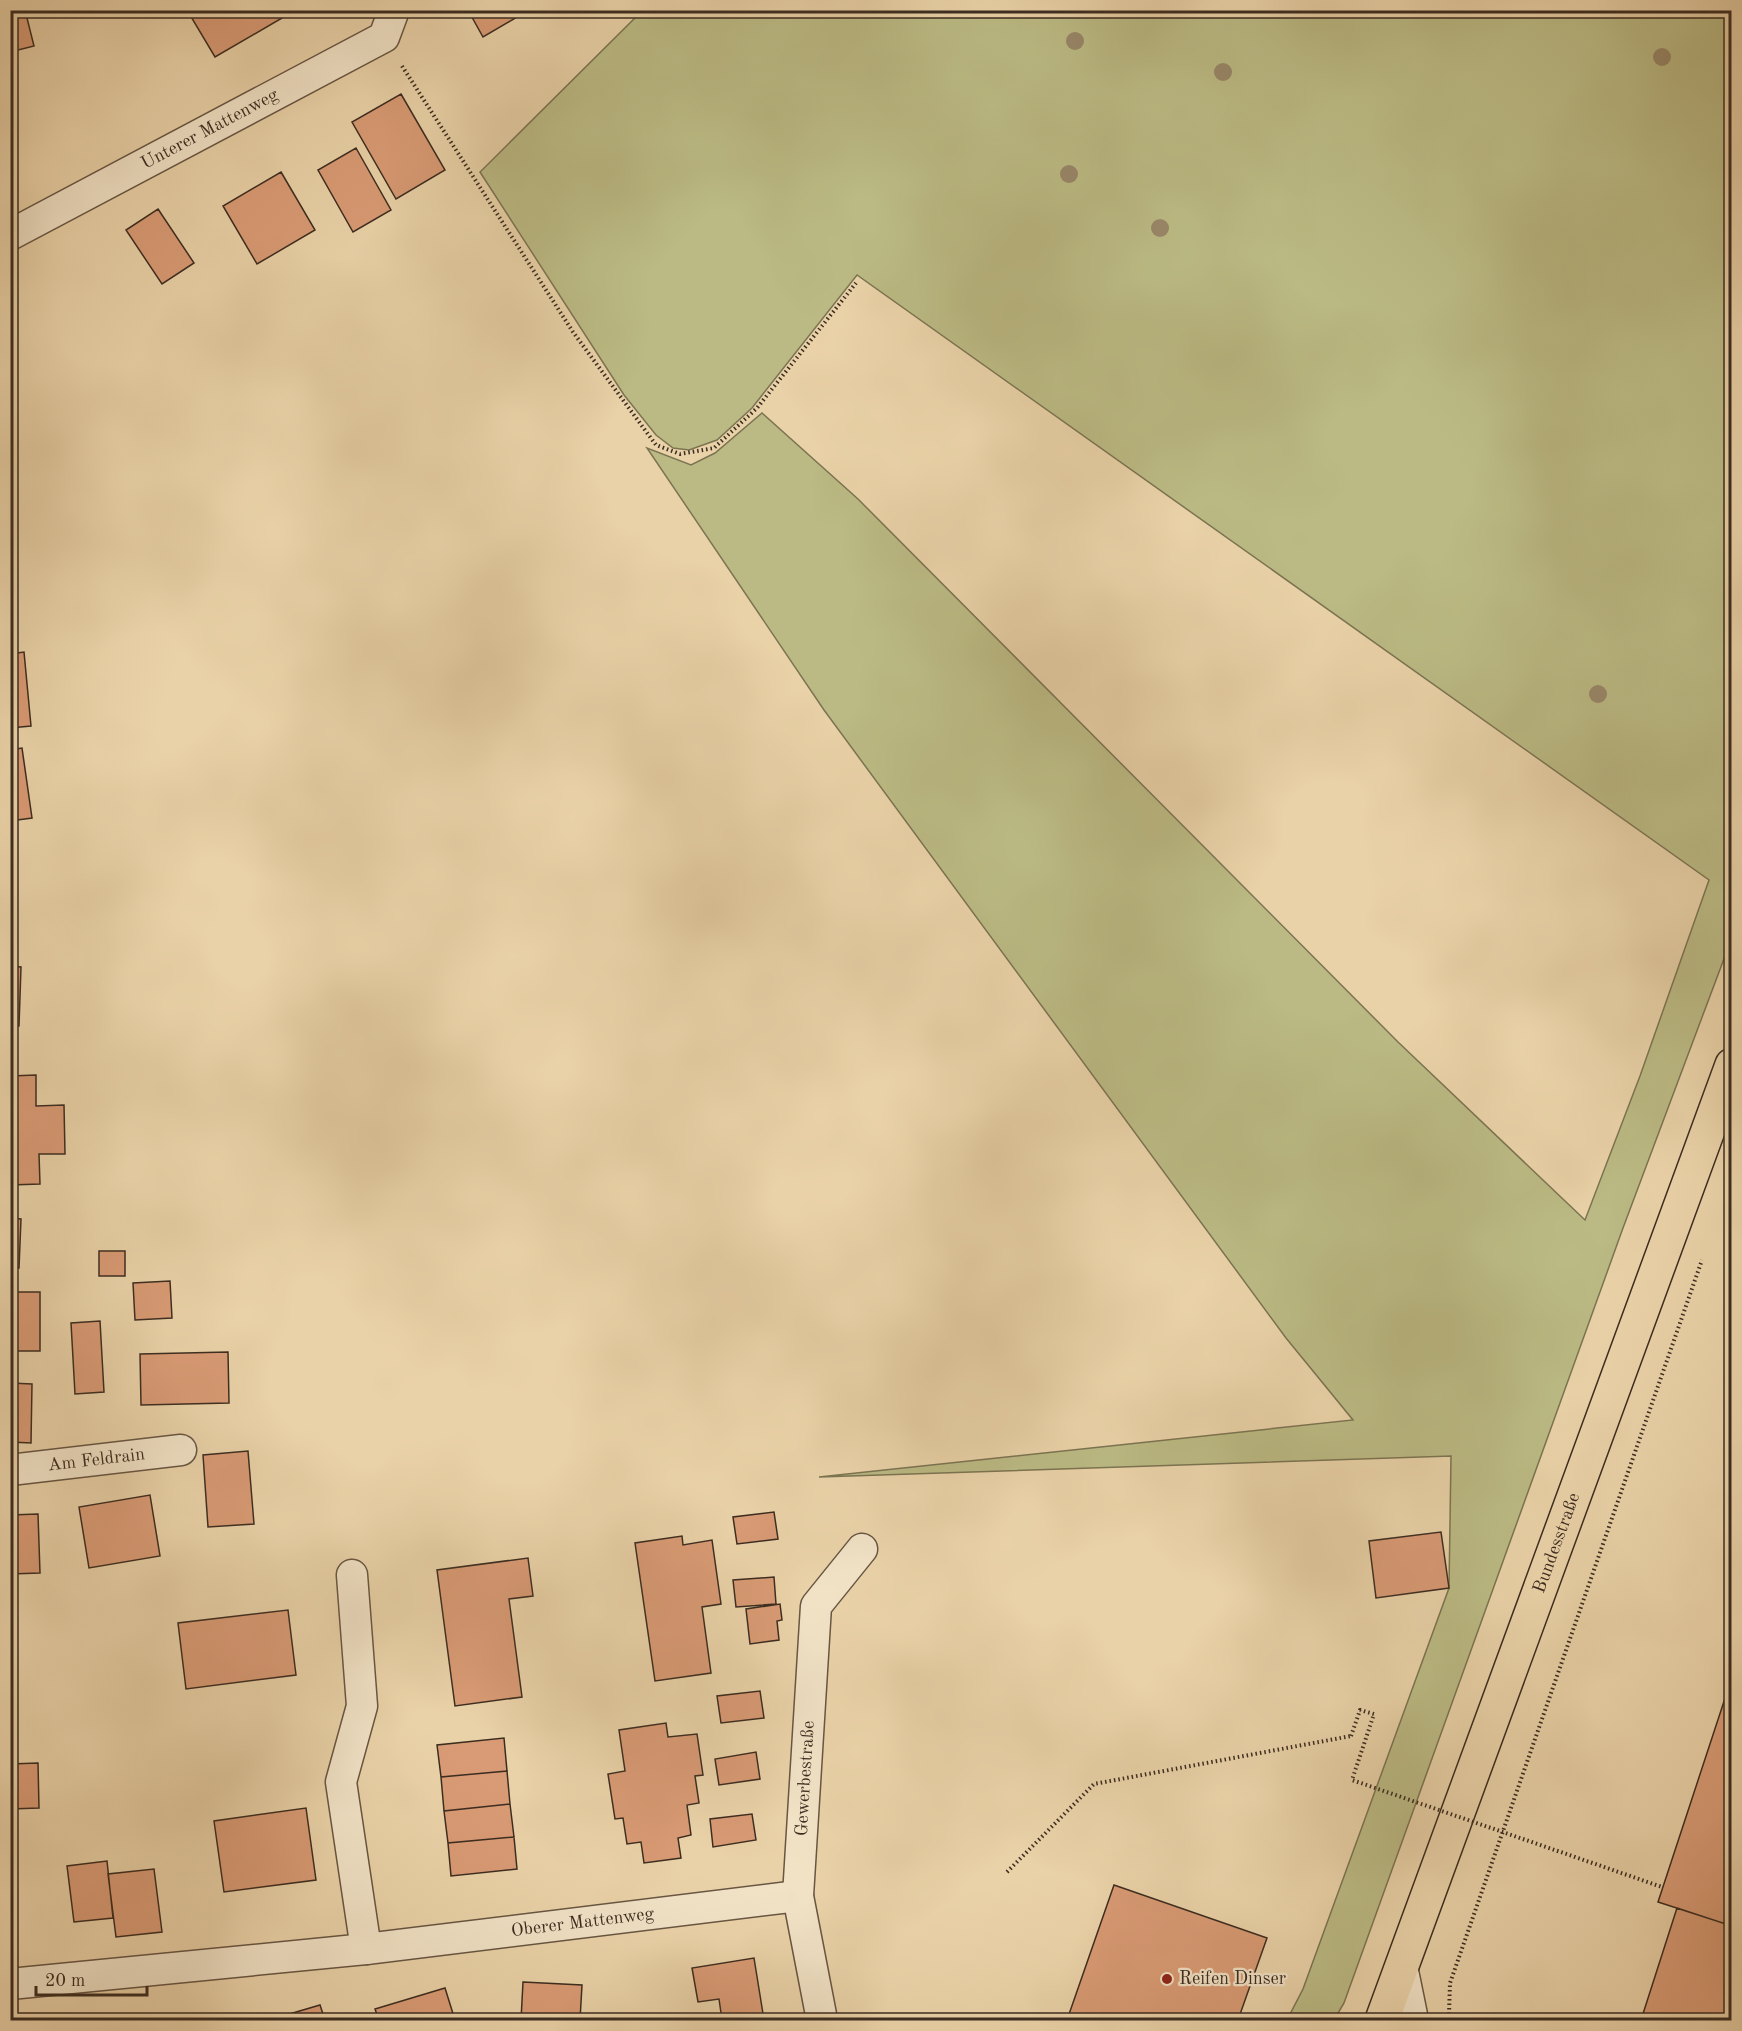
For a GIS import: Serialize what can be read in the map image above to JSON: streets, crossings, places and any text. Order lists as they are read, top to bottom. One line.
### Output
{"streets":{"main road":["Bundesstraße"],"street":["Unterer Mattenweg","Am Feldrain","Gewerbestraße","Oberer Mattenweg"]},"crossings":[["Gewerbestraße","Oberer Mattenweg"]],"places":["Reifen Dinser"],"scale_bar":"20 m"}
